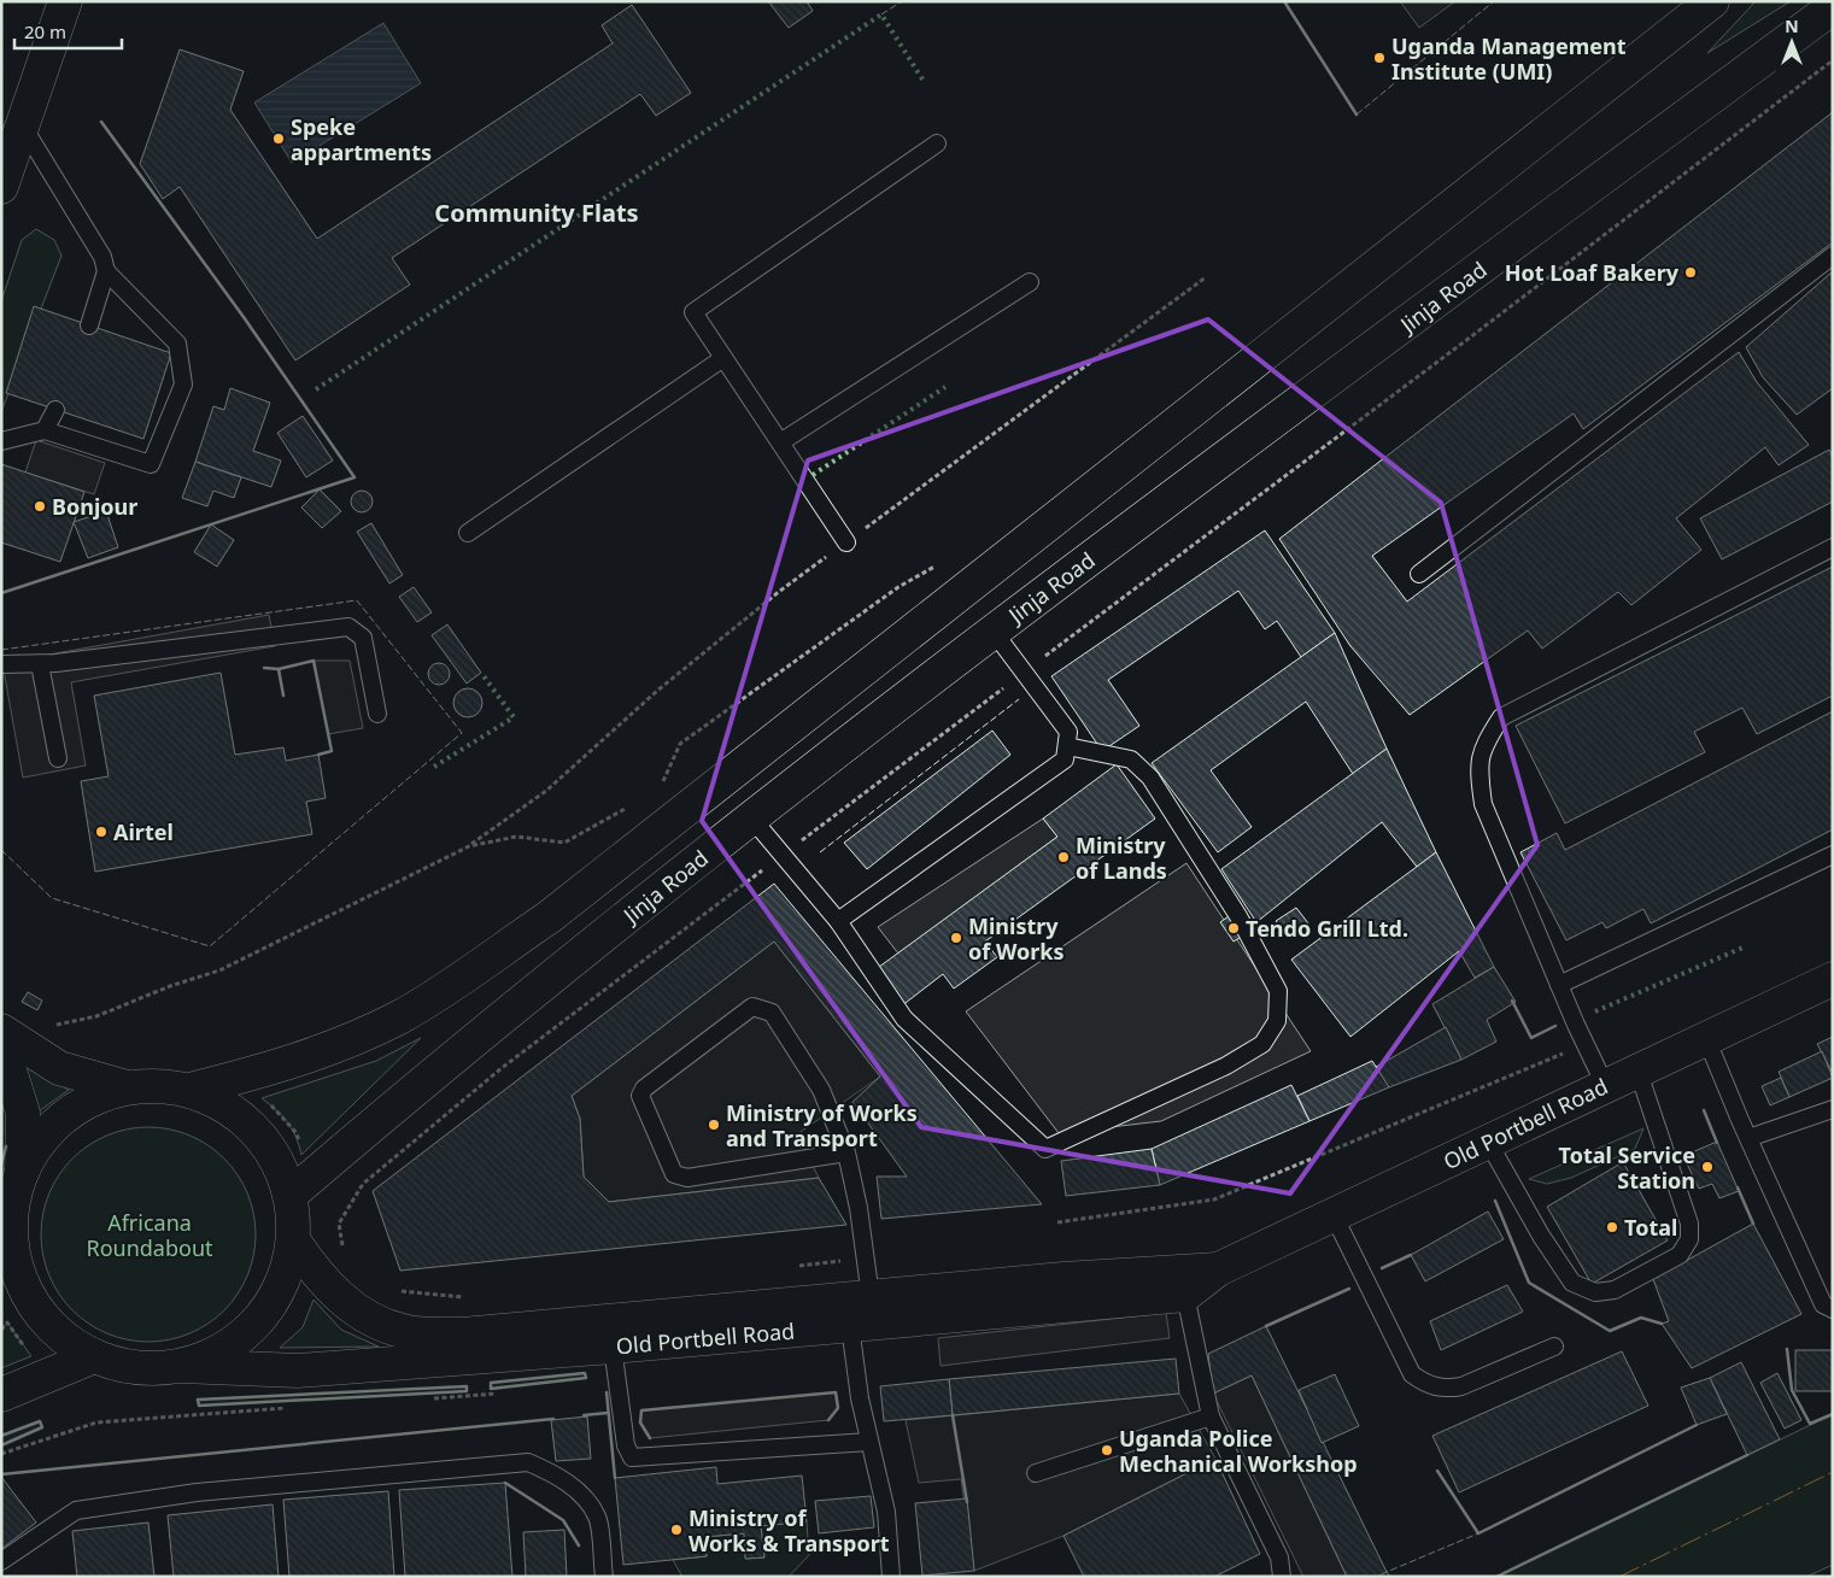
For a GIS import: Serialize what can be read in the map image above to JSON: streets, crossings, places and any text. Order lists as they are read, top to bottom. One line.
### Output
{"streets":{"main road":["Jinja Road","Old Portbell Road"]},"districts":["Community Flats"],"parks":["Africana Roundabout"],"places":["Uganda Management Institute (UMI)","Speke appartments","Hot Loaf Bakery","Bonjour","Airtel","Ministry of Lands","Tendo Grill Ltd.","Ministry of Works","Ministry of Works and Transport","Total Service Station","Total","Uganda Police Mechanical Workshop","Ministry of Works & Transport"],"scale_bar":"20 m","north":"top"}
